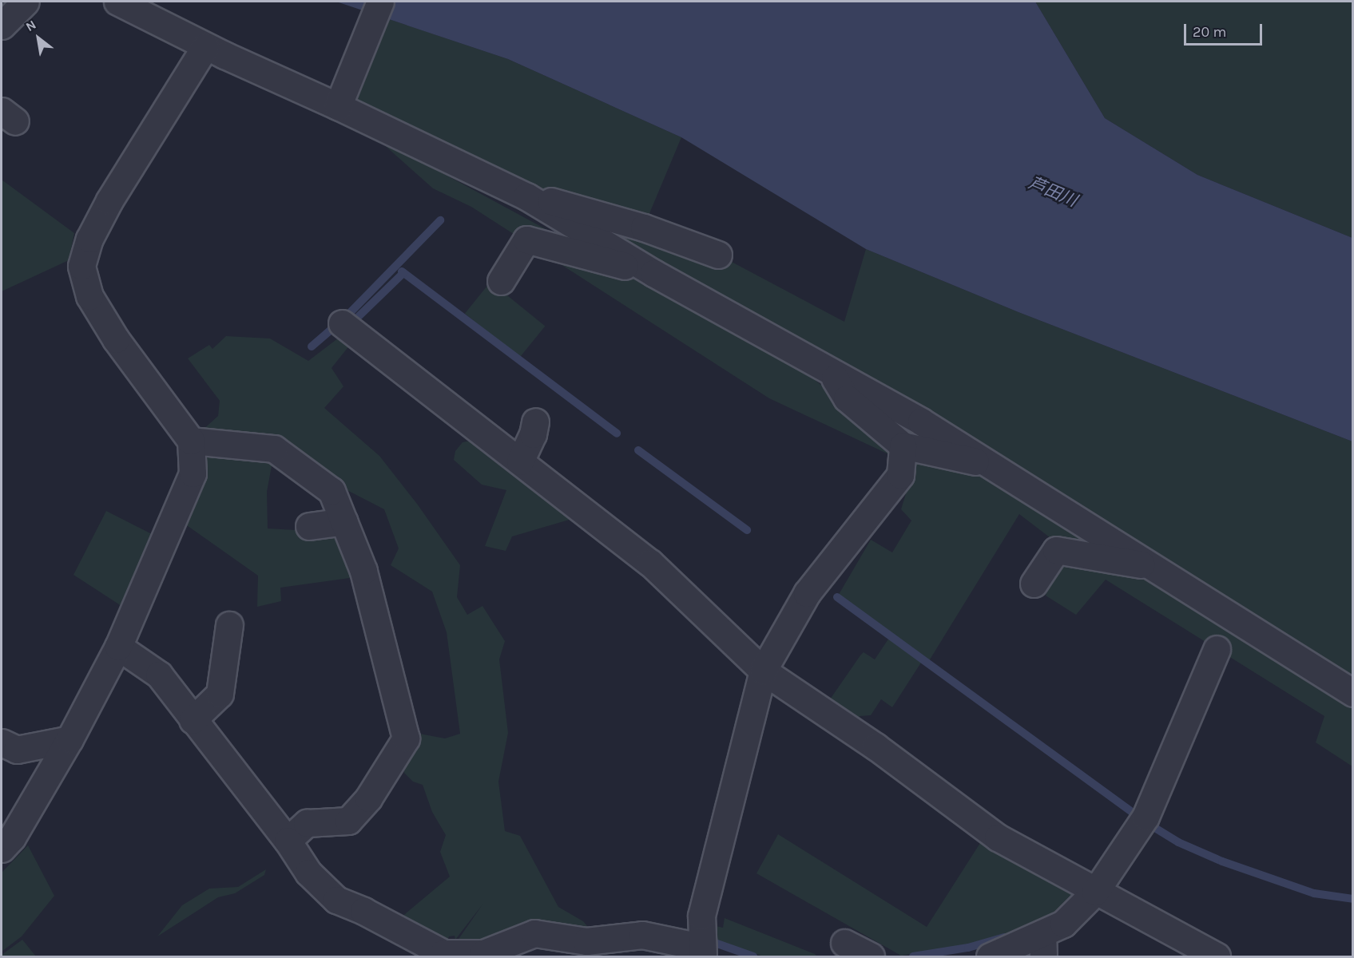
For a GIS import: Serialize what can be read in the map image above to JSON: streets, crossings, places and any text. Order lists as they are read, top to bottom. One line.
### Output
{"water":["芦田川"],"scale_bar":"20 m","north":"top left"}
